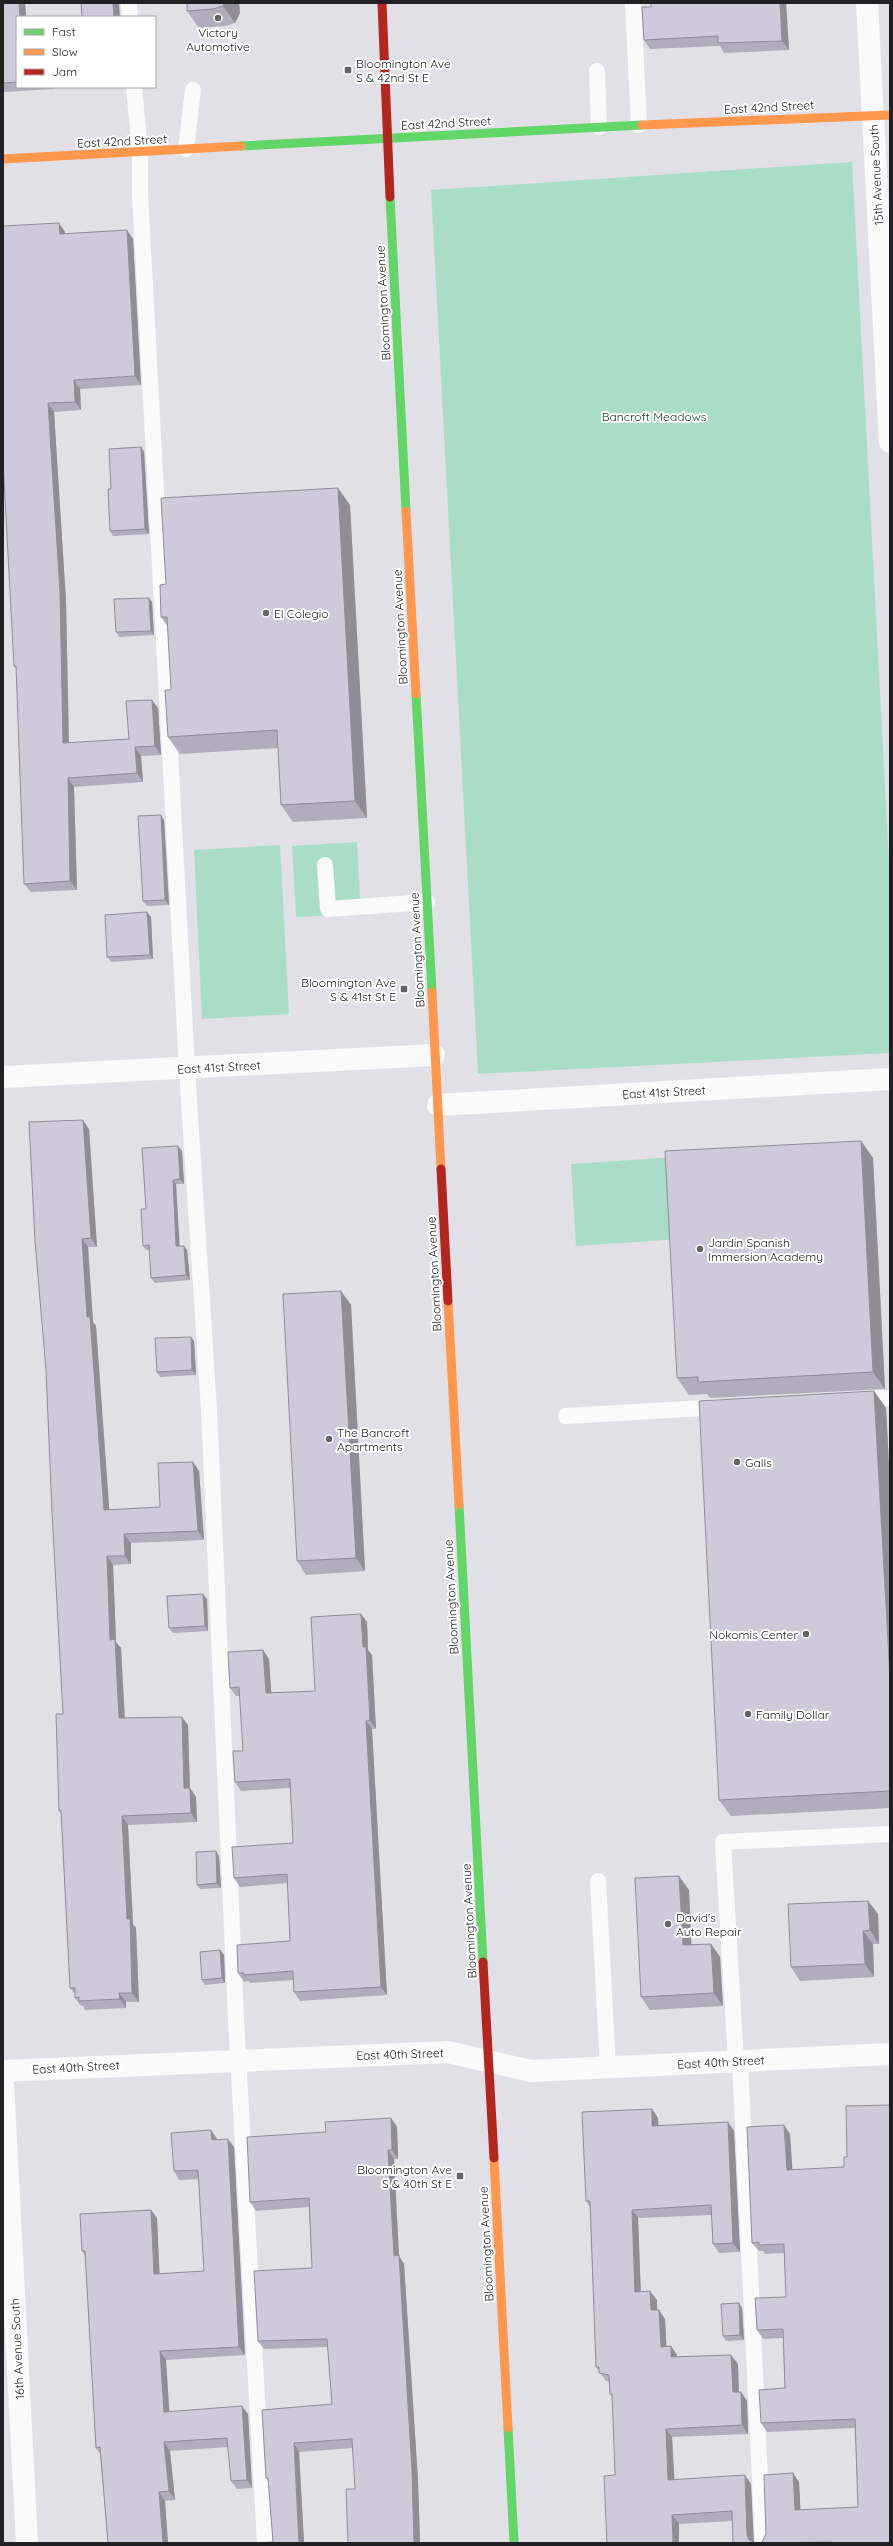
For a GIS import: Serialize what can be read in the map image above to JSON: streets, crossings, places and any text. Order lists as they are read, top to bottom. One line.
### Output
{"streets":{"street":["East 42nd Street","15th Avenue South","Bloomington Avenue","East 41st Street","East 40th Street","16th Avenue South"]},"crossings":[["East 42nd Street","15th Avenue South"],["East 42nd Street","Bloomington Avenue"],["Bloomington Avenue","East 41st Street"],["Bloomington Avenue","East 40th Street"]],"parks":["Bancroft Meadows"],"places":{"other":["Victory Automotive","El Colegio","Jardin Spanish Immersion Academy","The Bancroft Apartments","Galls","Nokomis Center","Family Dollar","David's Auto Repair"],"transit":["Bloomington Ave S & 42nd St E","Bloomington Ave S & 41st St E","Bloomington Ave S & 40th St E"]},"legend":["Fast","Slow","Jam"]}
